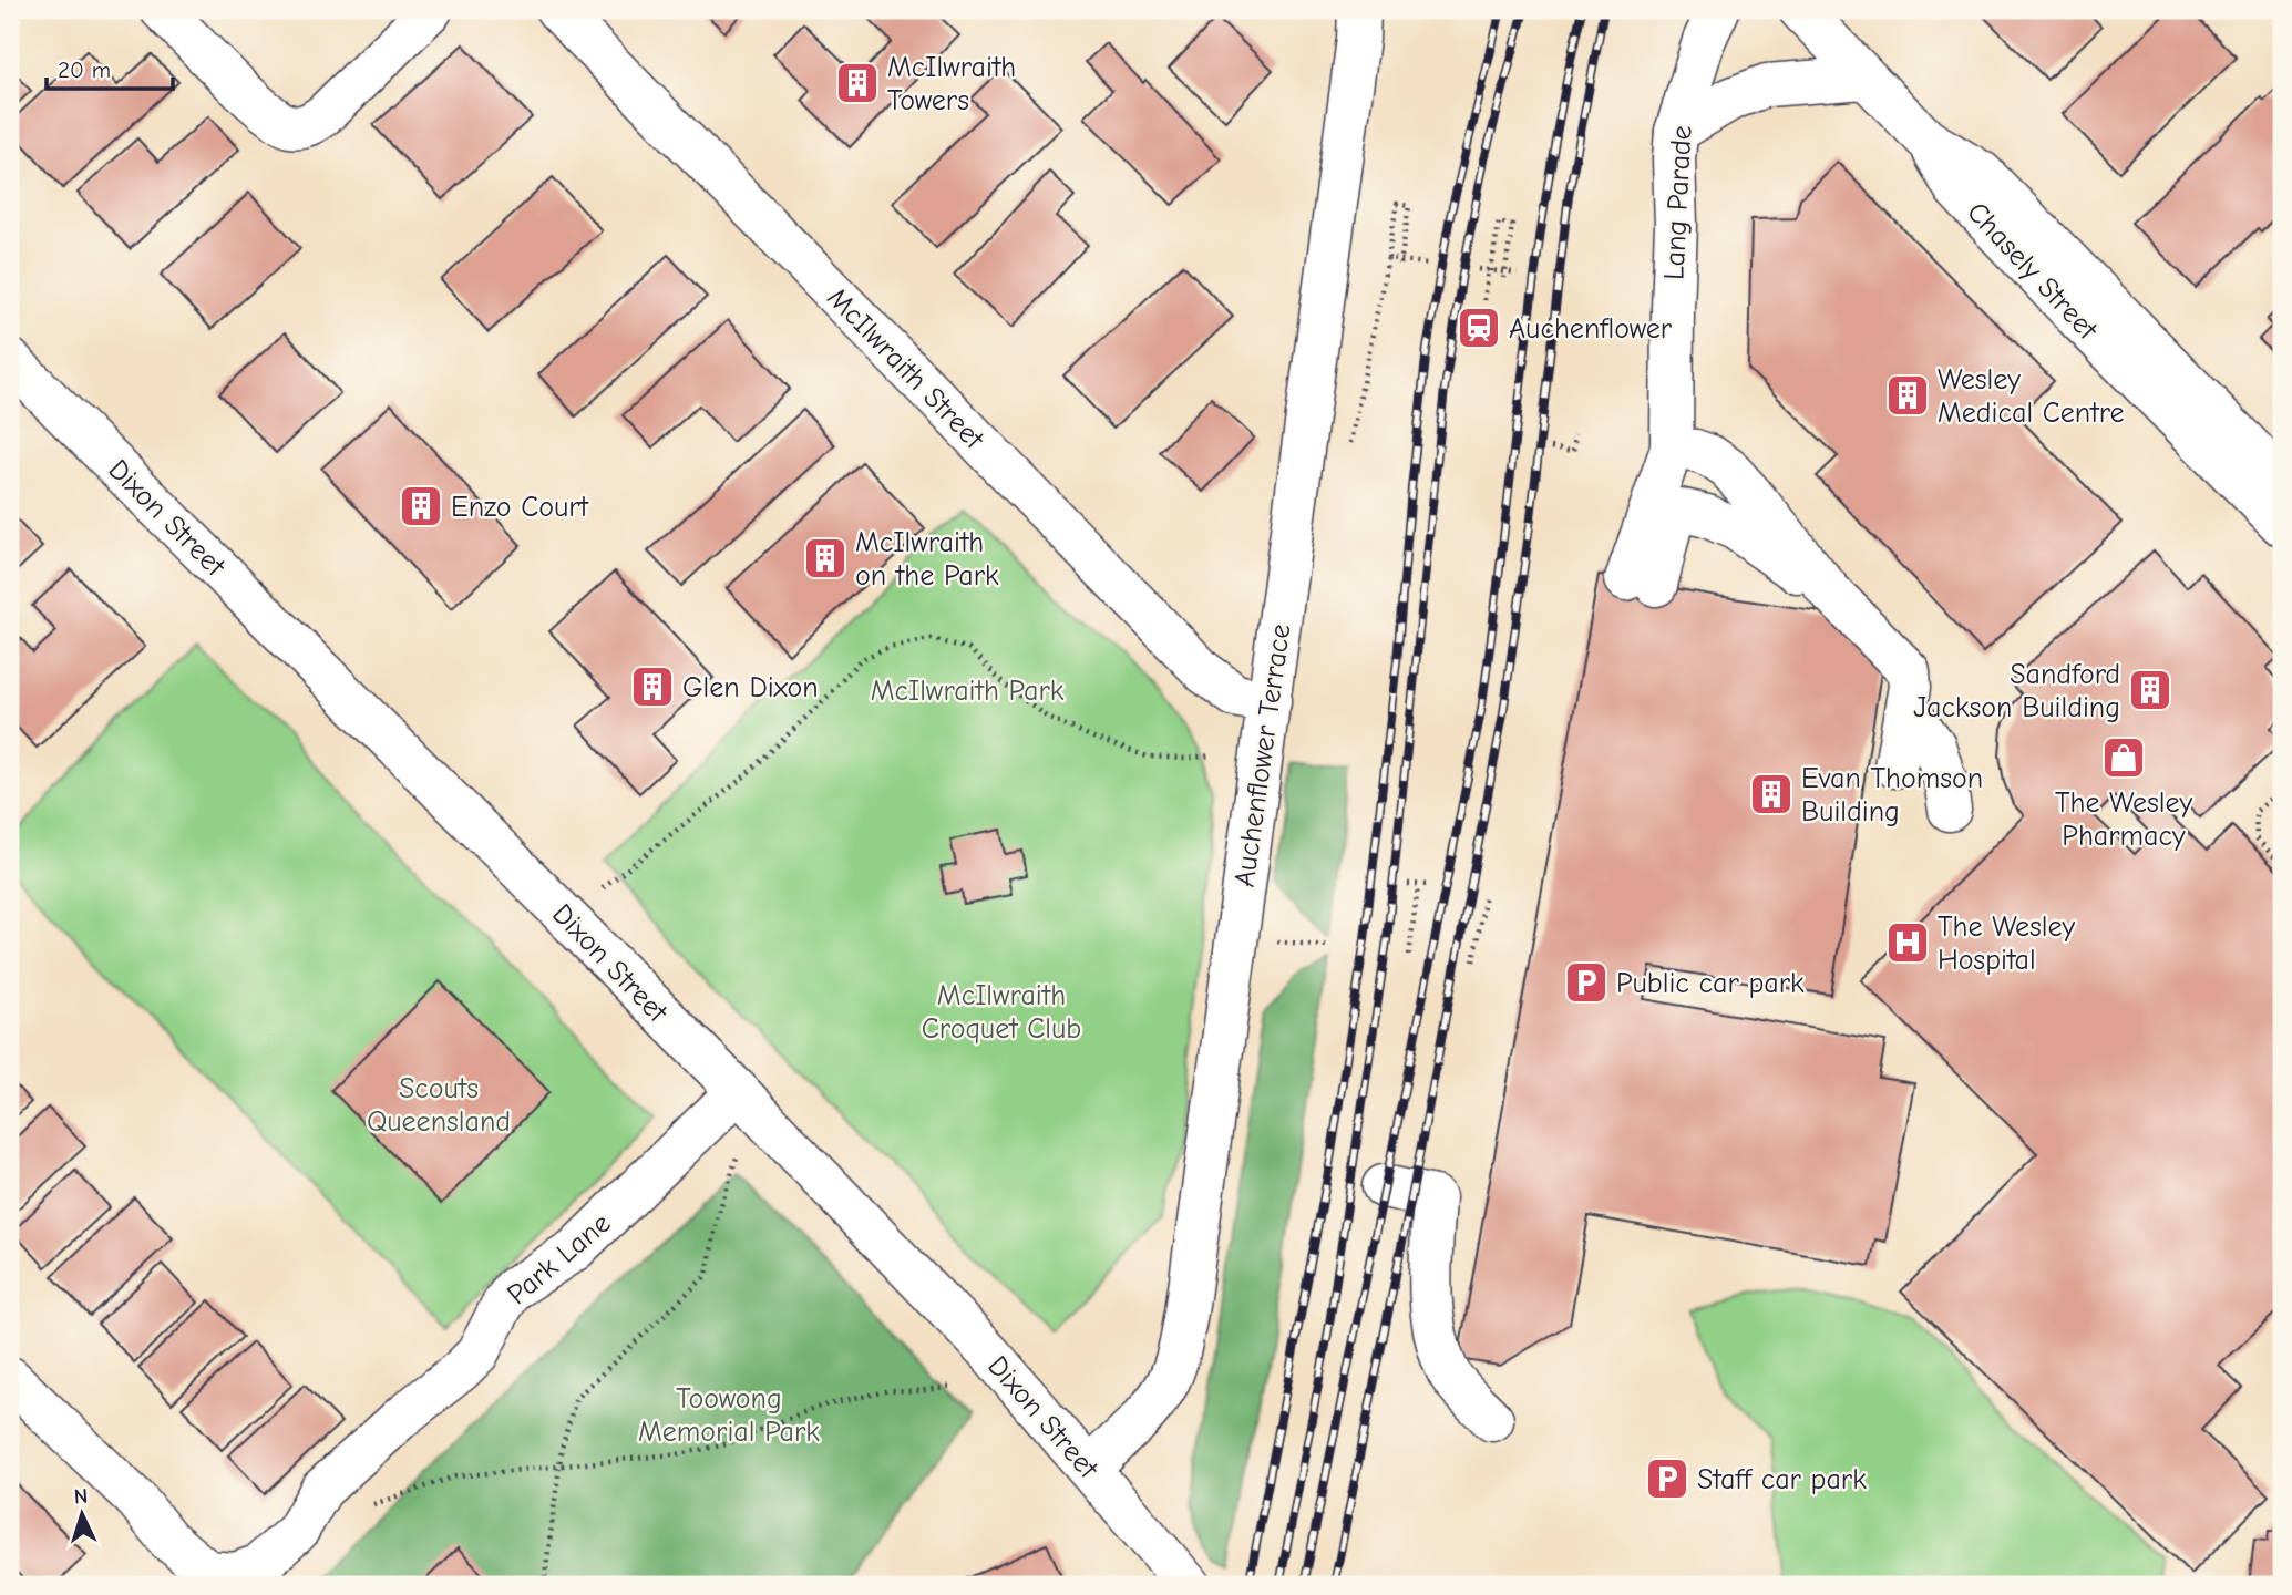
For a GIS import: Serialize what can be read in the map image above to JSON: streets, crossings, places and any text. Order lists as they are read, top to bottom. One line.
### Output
{"streets":{"street":["Lang Parade","Chasely Street","McIlwraith Street","Dixon Street","Auchenflower Terrace","Park Lane"]},"crossings":[["McIlwraith Street","Auchenflower Terrace"],["Dixon Street","Auchenflower Terrace"],["Dixon Street","Park Lane"]],"parks":["McIlwraith Park","McIlwraith Croquet Club","Scouts Queensland","Toowong Memorial Park"],"places":{"building":["McIlwraith Towers","Wesley Medical Centre","Enzo Court","McIlwraith on the Park","Glen Dixon","Sandford Jackson Building","Evan Thomson Building"],"station":["Auchenflower"],"shop":["The Wesley Pharmacy"],"hospital":["The Wesley Hospital"],"parking":["Public car park","Staff car park"]},"scale_bar":"20 m","north":"top"}
